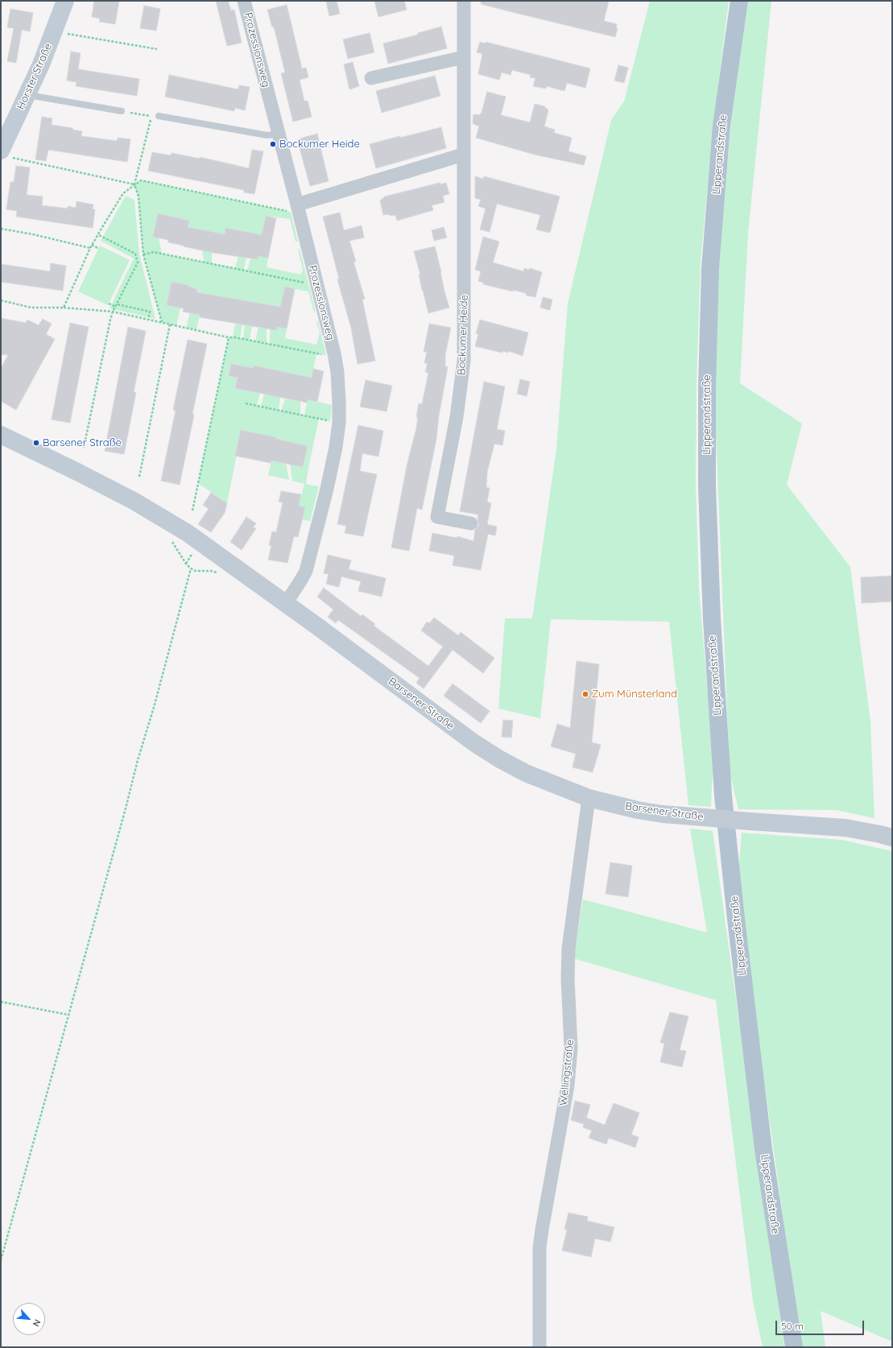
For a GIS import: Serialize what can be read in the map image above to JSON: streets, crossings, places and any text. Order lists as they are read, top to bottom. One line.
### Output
{"streets":{"main road":["Lipperandstraße"],"street":["Prozessionsweg","Horster Straße","Bockumer Heide","Barsener Straße","Wellingstraße"]},"crossings":[["Prozessionsweg","Barsener Straße"],["Barsener Straße","Wellingstraße"]],"places":["Bockumer Heide","Barsener Straße","Zum Münsterland"],"scale_bar":"50 m","north":"bottom right"}
